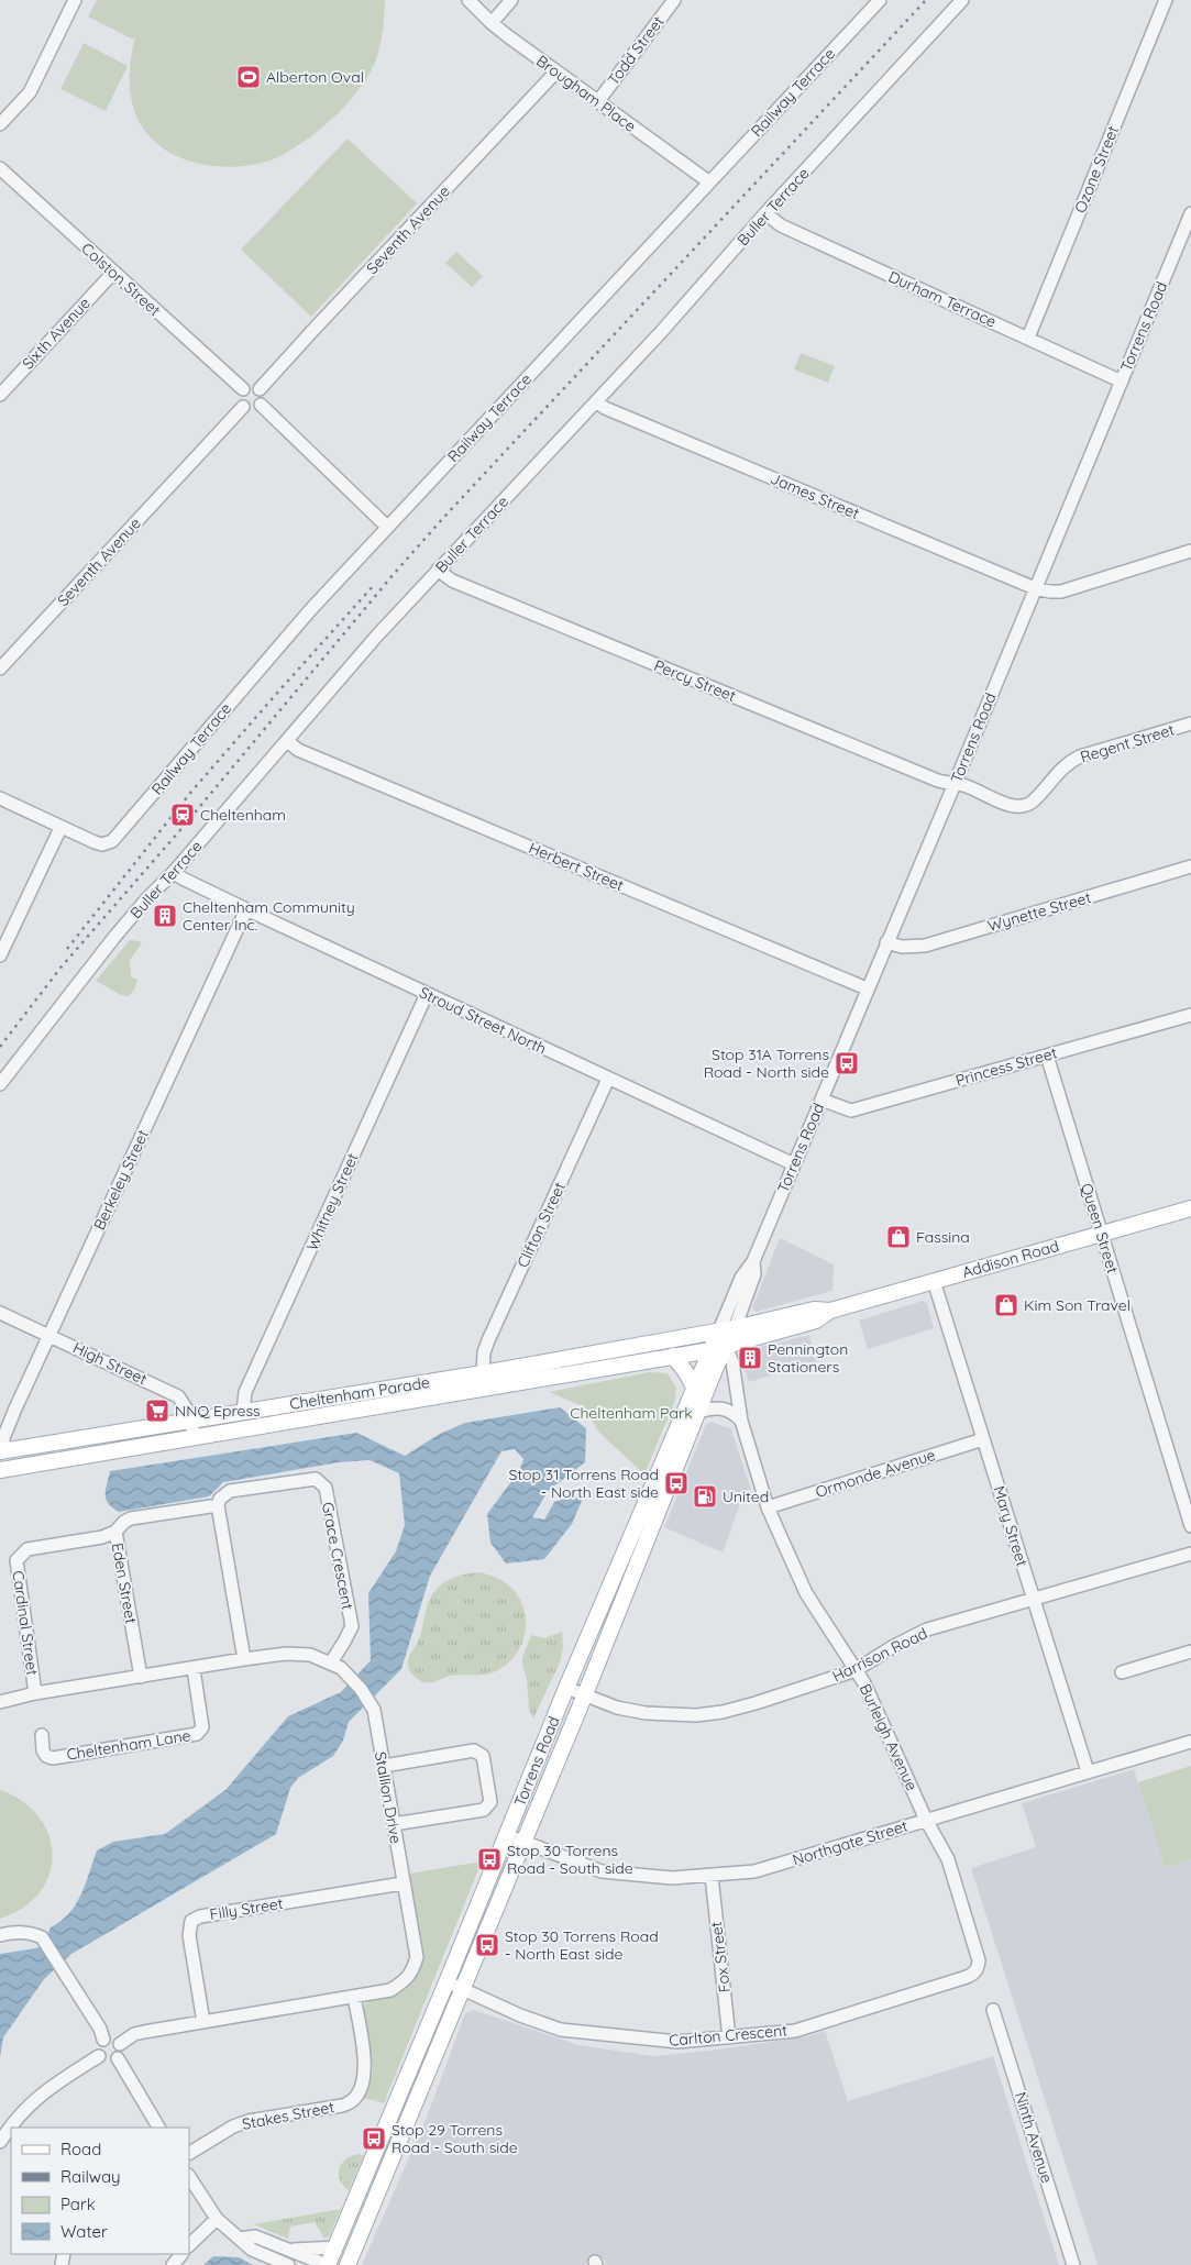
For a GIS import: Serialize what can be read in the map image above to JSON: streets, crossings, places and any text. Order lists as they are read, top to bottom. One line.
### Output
{"streets":{"main road":["Torrens Road","Addison Road","Cheltenham Parade"],"street":["Todd Street","Railway Terrace","Brougham Place","Ozone Street","Buller Terrace","Seventh Avenue","Colston Street","Durham Terrace","Sixth Avenue","James Street","Percy Street","Regent Street","Herbert Street","Wynette Street","Stroud Street North","Princess Street","Berkeley Street","Whitney Street","Clifton Street","Queen Street","High Street","Ormonde Avenue","Mary Street","Grace Crescent","Eden Street","Cardinal Street","Harrison Road","Burleigh Avenue","Cheltenham Lane","Stallion Drive","Northgate Street","Filly Street","Fox Street","Carlton Crescent","Stakes Street","Ninth Avenue"]},"crossings":[["Todd Street","Brougham Place"],["Railway Terrace","Brougham Place"],["Brougham Place","Seventh Avenue"],["Ozone Street","Durham Terrace"],["Buller Terrace","Durham Terrace"],["Buller Terrace","James Street"],["Buller Terrace","Percy Street"],["Buller Terrace","Herbert Street"],["Buller Terrace","Stroud Street North"],["Seventh Avenue","Colston Street"],["Colston Street","Sixth Avenue"],["Durham Terrace","Torrens Road"],["Torrens Road","James Street"],["Torrens Road","Percy Street"],["Torrens Road","Regent Street"],["Torrens Road","Herbert Street"],["Torrens Road","Wynette Street"],["Torrens Road","Stroud Street North"],["Torrens Road","Princess Street"],["Torrens Road","Addison Road"],["Torrens Road","Cheltenham Parade"],["Torrens Road","Harrison Road"],["Torrens Road","Burleigh Avenue"],["Torrens Road","Northgate Street"],["Torrens Road","Carlton Crescent"],["Percy Street","Regent Street"],["Stroud Street North","Berkeley Street"],["Stroud Street North","Whitney Street"],["Stroud Street North","Clifton Street"],["Princess Street","Queen Street"],["Berkeley Street","High Street"],["Berkeley Street","Cheltenham Parade"],["Whitney Street","Cheltenham Parade"],["Clifton Street","Cheltenham Parade"],["Queen Street","Addison Road"],["Addison Road","Cheltenham Parade"],["Addison Road","Mary Street"],["Addison Road","Burleigh Avenue"],["High Street","Cheltenham Parade"],["Ormonde Avenue","Mary Street"],["Ormonde Avenue","Burleigh Avenue"],["Mary Street","Harrison Road"],["Mary Street","Northgate Street"],["Grace Crescent","Eden Street"],["Grace Crescent","Stallion Drive"],["Eden Street","Cardinal Street"],["Eden Street","Stallion Drive"],["Cardinal Street","Stallion Drive"],["Harrison Road","Burleigh Avenue"],["Burleigh Avenue","Northgate Street"],["Burleigh Avenue","Carlton Crescent"],["Cheltenham Lane","Stallion Drive"],["Stallion Drive","Filly Street"],["Stallion Drive","Stakes Street"],["Northgate Street","Fox Street"],["Fox Street","Carlton Crescent"]],"parks":["Cheltenham Park"],"places":{"sports":["Alberton Oval"],"station":["Cheltenham"],"building":["Cheltenham Community Center Inc.","Pennington Stationers"],"bus stop":["Stop 31A Torrens Road - North side","Stop 31 Torrens Road - North East side","Stop 30 Torrens Road - South side","Stop 30 Torrens Road - North East side","Stop 29 Torrens Road - South side"],"shop":["Fassina","Kim Son Travel"],"supermarket":["NNQ Epress"],"fuel station":["United"]},"legend":["Road","Railway","Park","Water"]}
